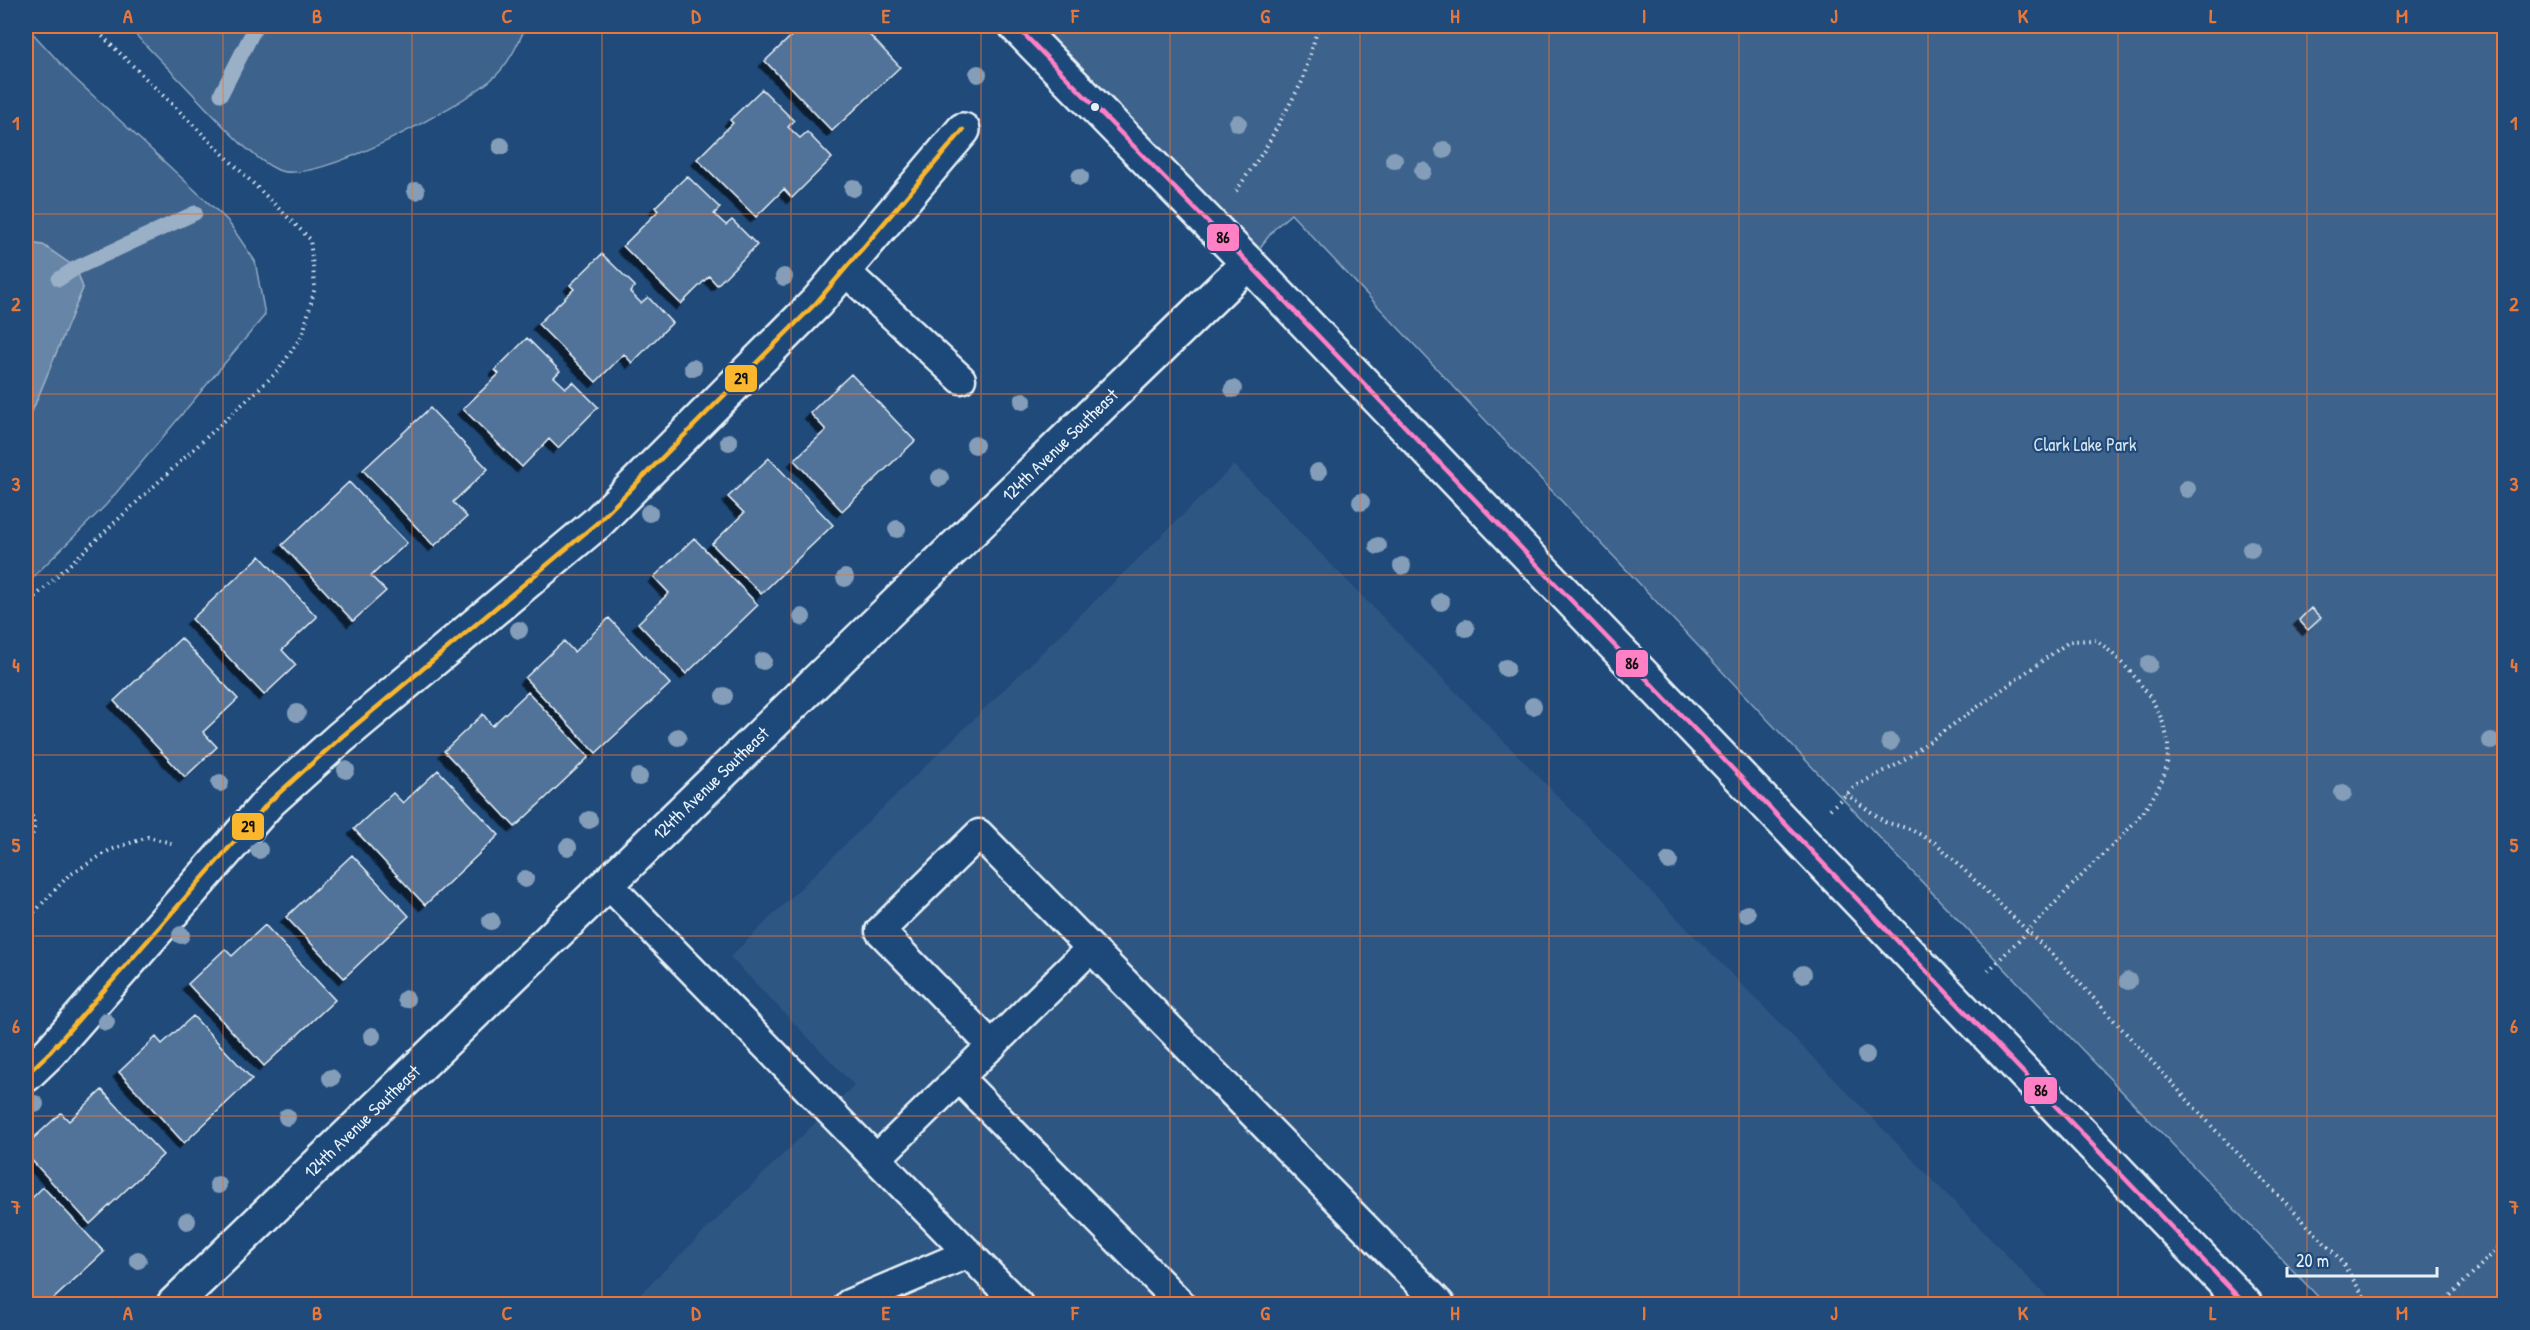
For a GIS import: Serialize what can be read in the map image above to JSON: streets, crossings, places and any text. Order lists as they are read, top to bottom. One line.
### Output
{"streets":{"street":["124th Avenue Southeast"]},"parks":["Clark Lake Park"],"lines":["transit line 86","transit line 29"],"scale_bar":"20 m","grid":{"columns":["A","B","C","D","E","F","G","H","I","J","K","L","M"],"rows":["1","2","3","4","5","6","7"]}}
